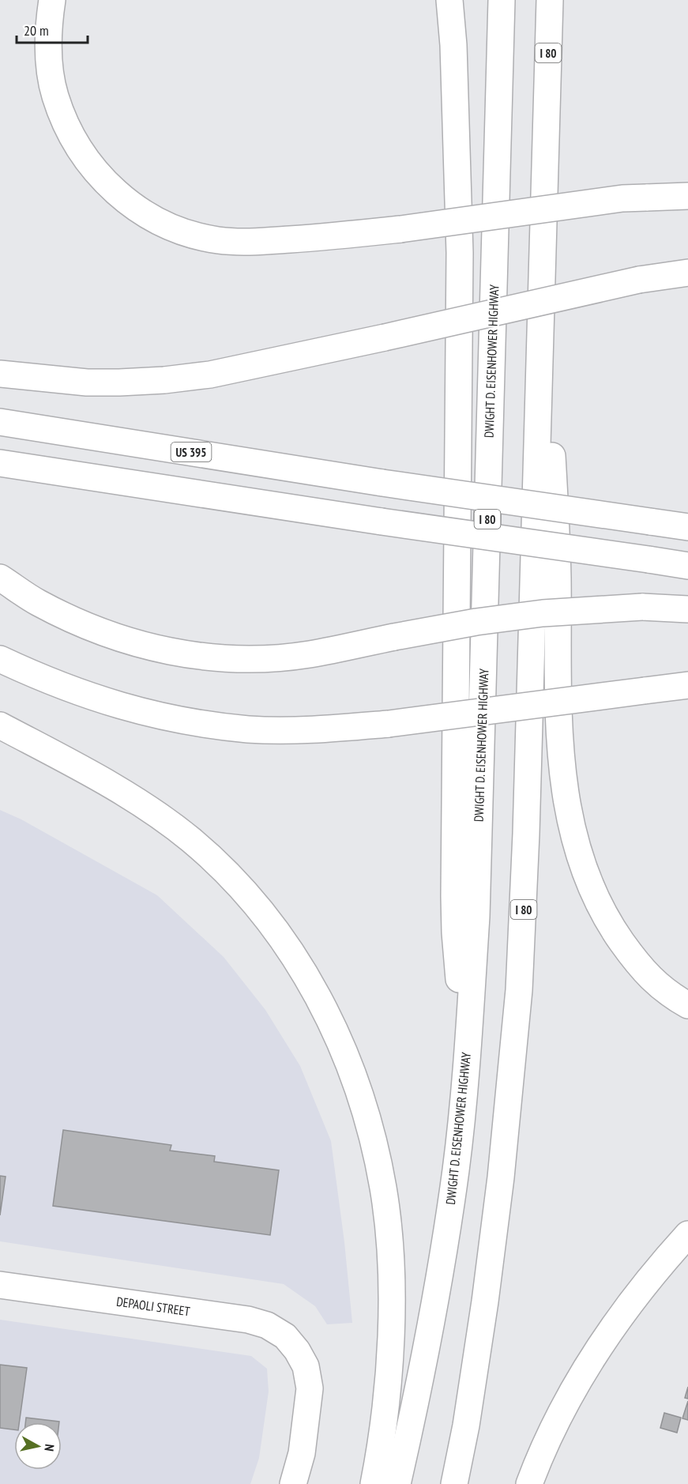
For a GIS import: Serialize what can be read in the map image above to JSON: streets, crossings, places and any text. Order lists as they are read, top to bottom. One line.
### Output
{"streets":{"main road":["I 80","DWIGHT D. EISENHOWER HIGHWAY","US 395","DEPAOLI STREET"]},"scale_bar":"20 m","north":"right"}
